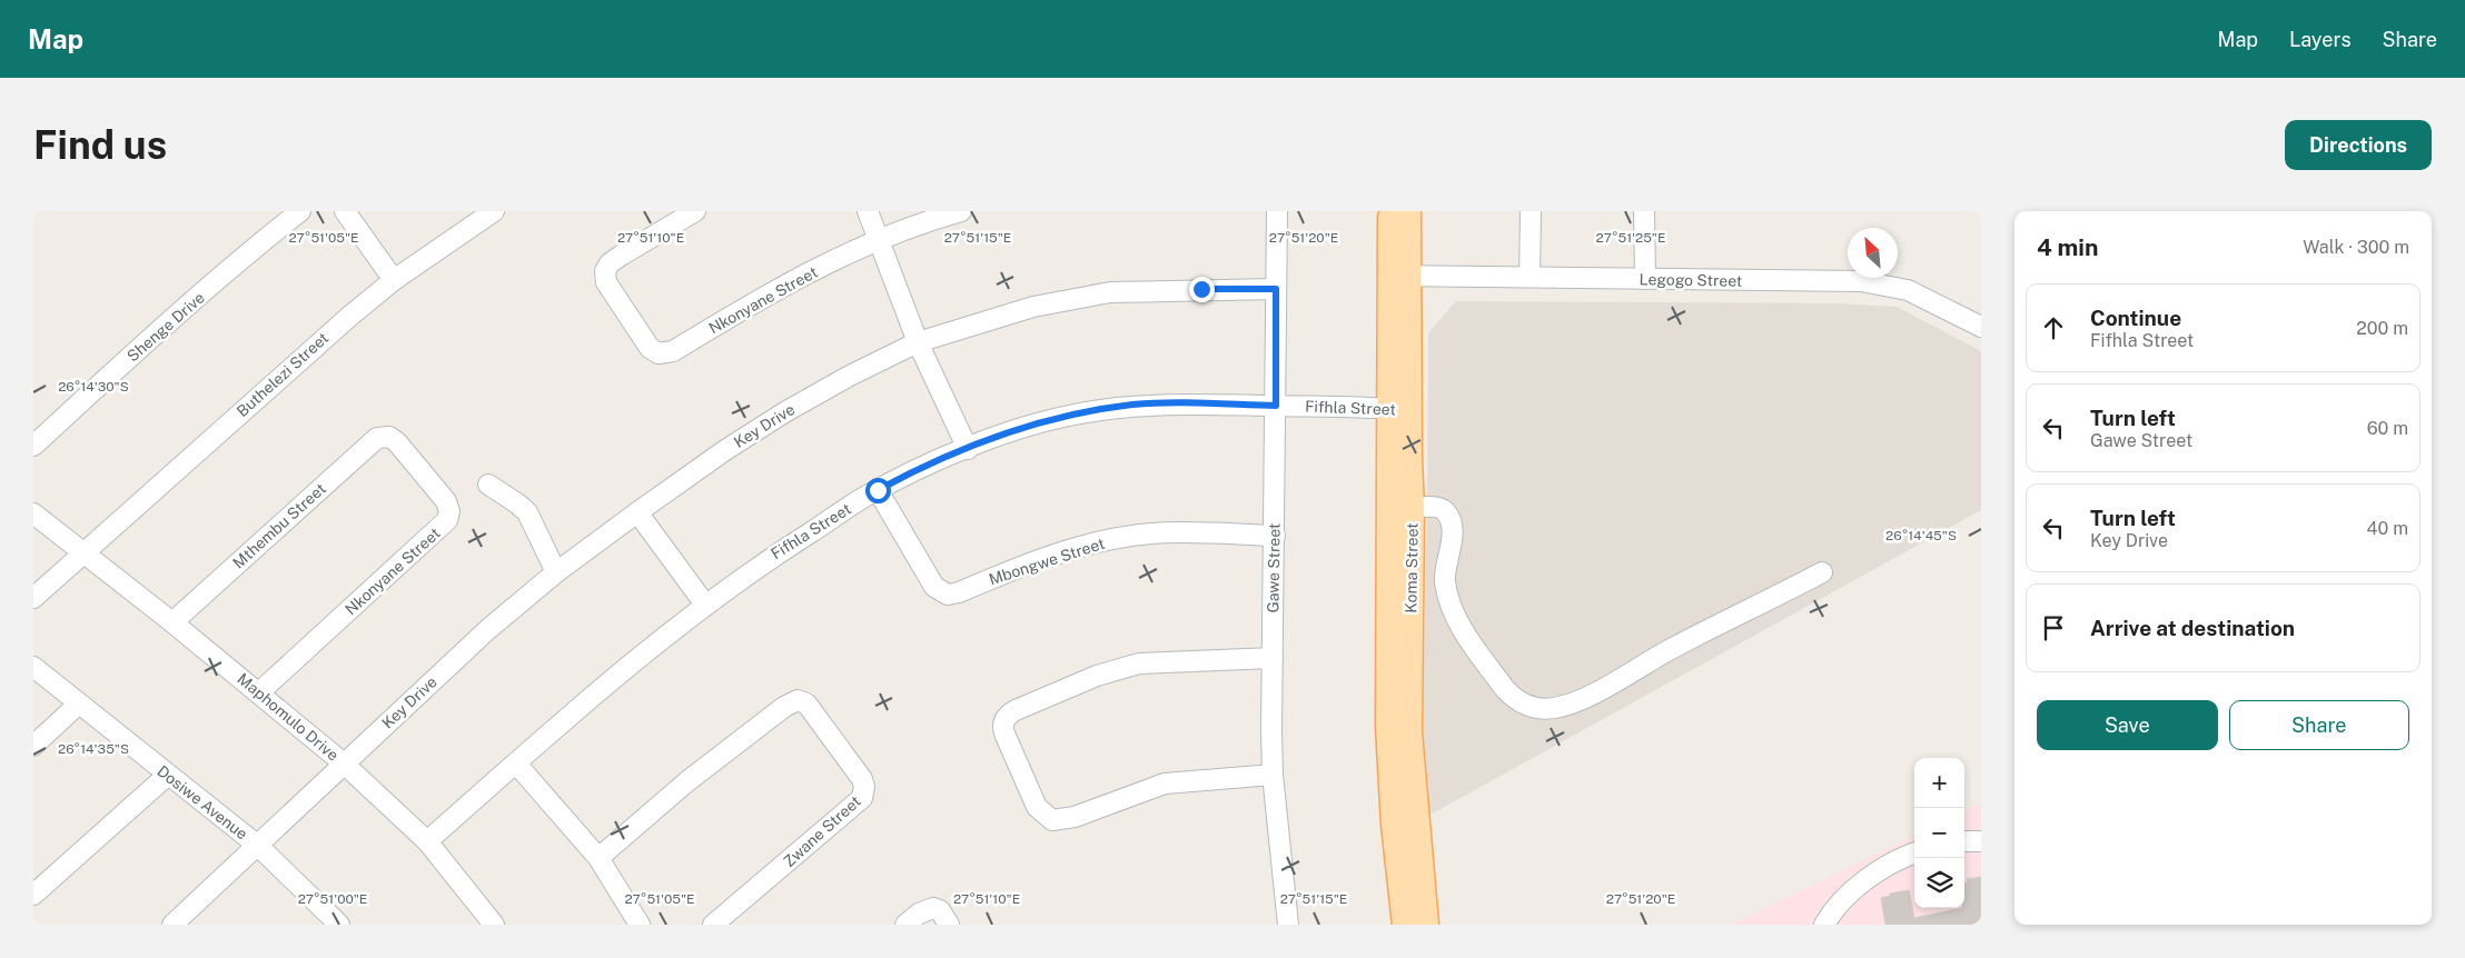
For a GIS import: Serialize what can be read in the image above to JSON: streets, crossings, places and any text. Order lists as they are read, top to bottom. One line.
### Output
{"streets":{"main road":["Koma Street"],"street":["Legogo Street","Nkonyane Street","Shenge Drive","Buthelezi Street","Fifhla Street","Key Drive","Mthembu Street","Mbongwe Street","Gawe Street","Maphomulo Drive","Dosiwe Avenue","Zwane Street"]},"crossings":[["Legogo Street","Koma Street"],["Nkonyane Street","Mthembu Street"],["Nkonyane Street","Maphomulo Drive"],["Buthelezi Street","Maphomulo Drive"],["Fifhla Street","Mbongwe Street"],["Fifhla Street","Gawe Street"],["Fifhla Street","Koma Street"],["Fifhla Street","Maphomulo Drive"],["Key Drive","Gawe Street"],["Key Drive","Maphomulo Drive"],["Key Drive","Dosiwe Avenue"],["Mthembu Street","Maphomulo Drive"],["Mbongwe Street","Gawe Street"]],"north":"top left","page":{"header":"Map","nav":["Map","Layers","Share"],"buttons":["Directions",["Save","Share"]],"title":"Find us","heading":["4 min","Walk · 300 m"],"list":[["Continue","Fifhla Street","200 m"],["Turn left","Gawe Street","60 m"],["Turn left","Key Drive","40 m"],"Arrive at destination"],"map_buttons":["+","−"]},"coordinates":["27°51'05\"E","27°51'10\"E","27°51'15\"E","27°51'25\"E","27°51'20\"E","26°14'30\"S","26°14'45\"S","26°14'35\"S","27°51'00\"E"]}
